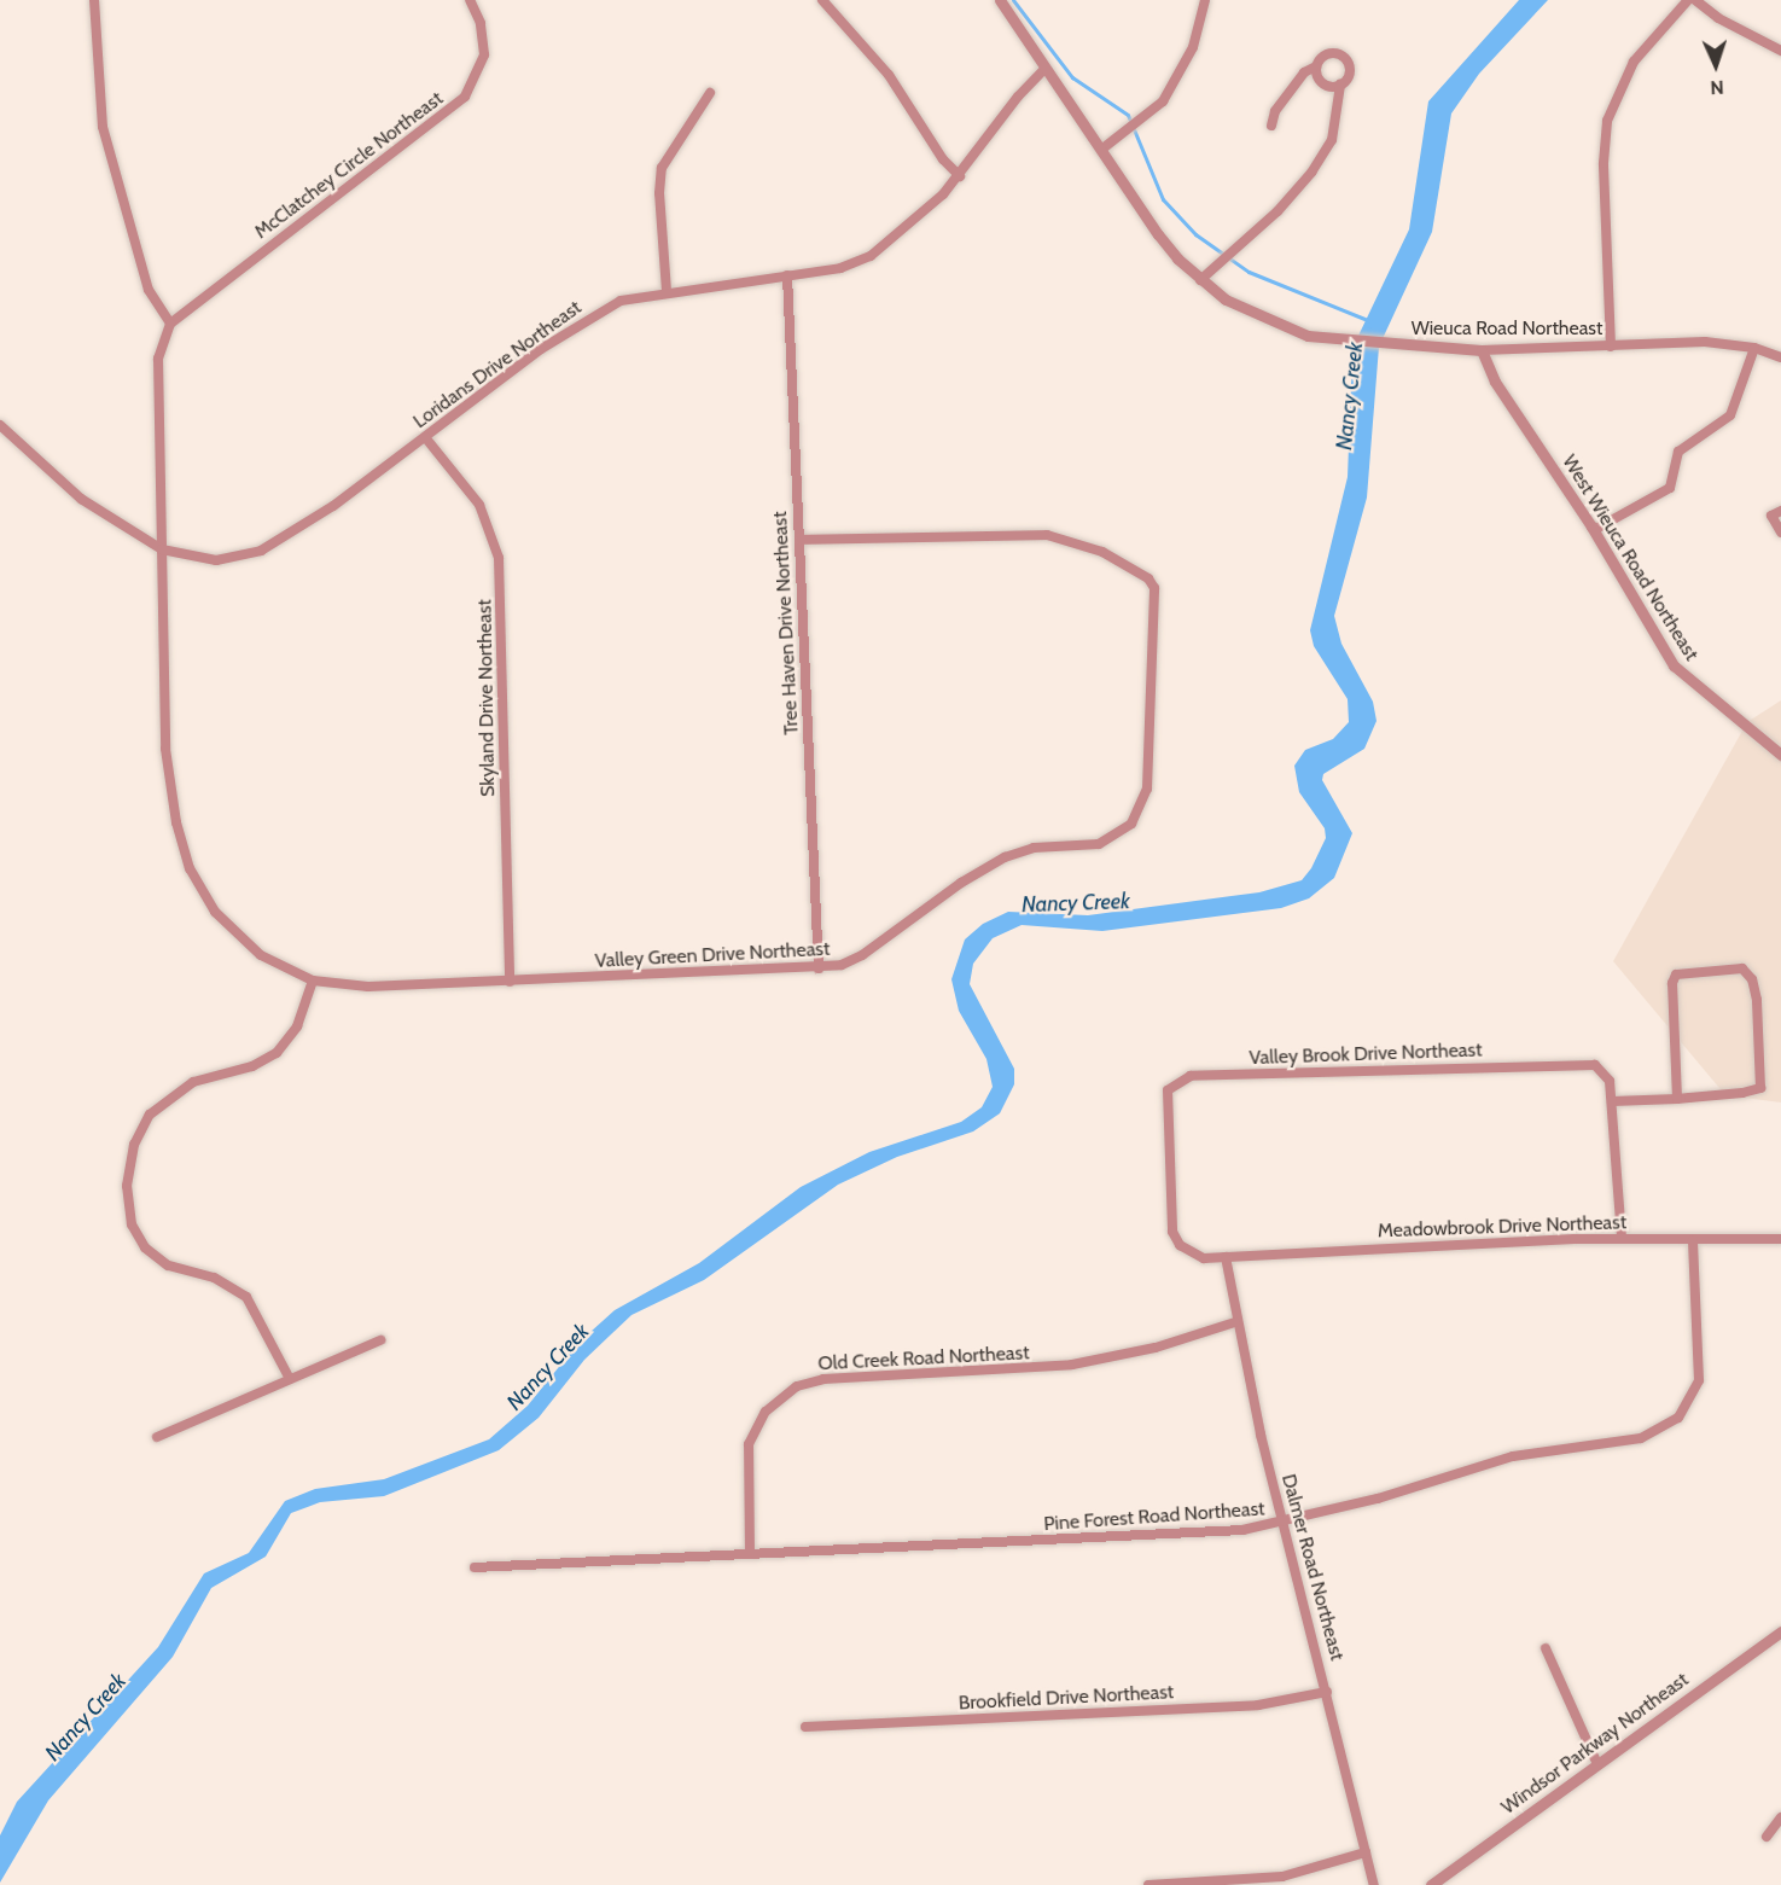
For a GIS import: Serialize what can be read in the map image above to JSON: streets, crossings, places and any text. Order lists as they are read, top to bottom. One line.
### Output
{"streets":{"street":["McClatchey Circle Northeast","Wieuca Road Northeast","Loridans Drive Northeast","West Wieuca Road Northeast","Tree Haven Drive Northeast","Skyland Drive Northeast","Valley Green Drive Northeast","Valley Brook Drive Northeast","Meadowbrook Drive Northeast","Old Creek Road Northeast","Pine Forest Road Northeast","Dalmer Road Northeast","Brookfield Drive Northeast","Windsor Parkway Northeast"]},"crossings":[["Wieuca Road Northeast","Loridans Drive Northeast"],["Wieuca Road Northeast","West Wieuca Road Northeast"],["Loridans Drive Northeast","Tree Haven Drive Northeast"],["Loridans Drive Northeast","Skyland Drive Northeast"],["Loridans Drive Northeast","Valley Green Drive Northeast"],["Tree Haven Drive Northeast","Valley Green Drive Northeast"],["Skyland Drive Northeast","Valley Green Drive Northeast"],["Valley Brook Drive Northeast","Meadowbrook Drive Northeast"],["Valley Brook Drive Northeast","Dalmer Road Northeast"],["Meadowbrook Drive Northeast","Pine Forest Road Northeast"],["Meadowbrook Drive Northeast","Dalmer Road Northeast"],["Old Creek Road Northeast","Pine Forest Road Northeast"],["Old Creek Road Northeast","Dalmer Road Northeast"],["Pine Forest Road Northeast","Dalmer Road Northeast"],["Dalmer Road Northeast","Brookfield Drive Northeast"]],"water":["Nancy Creek"],"north":"bottom"}
